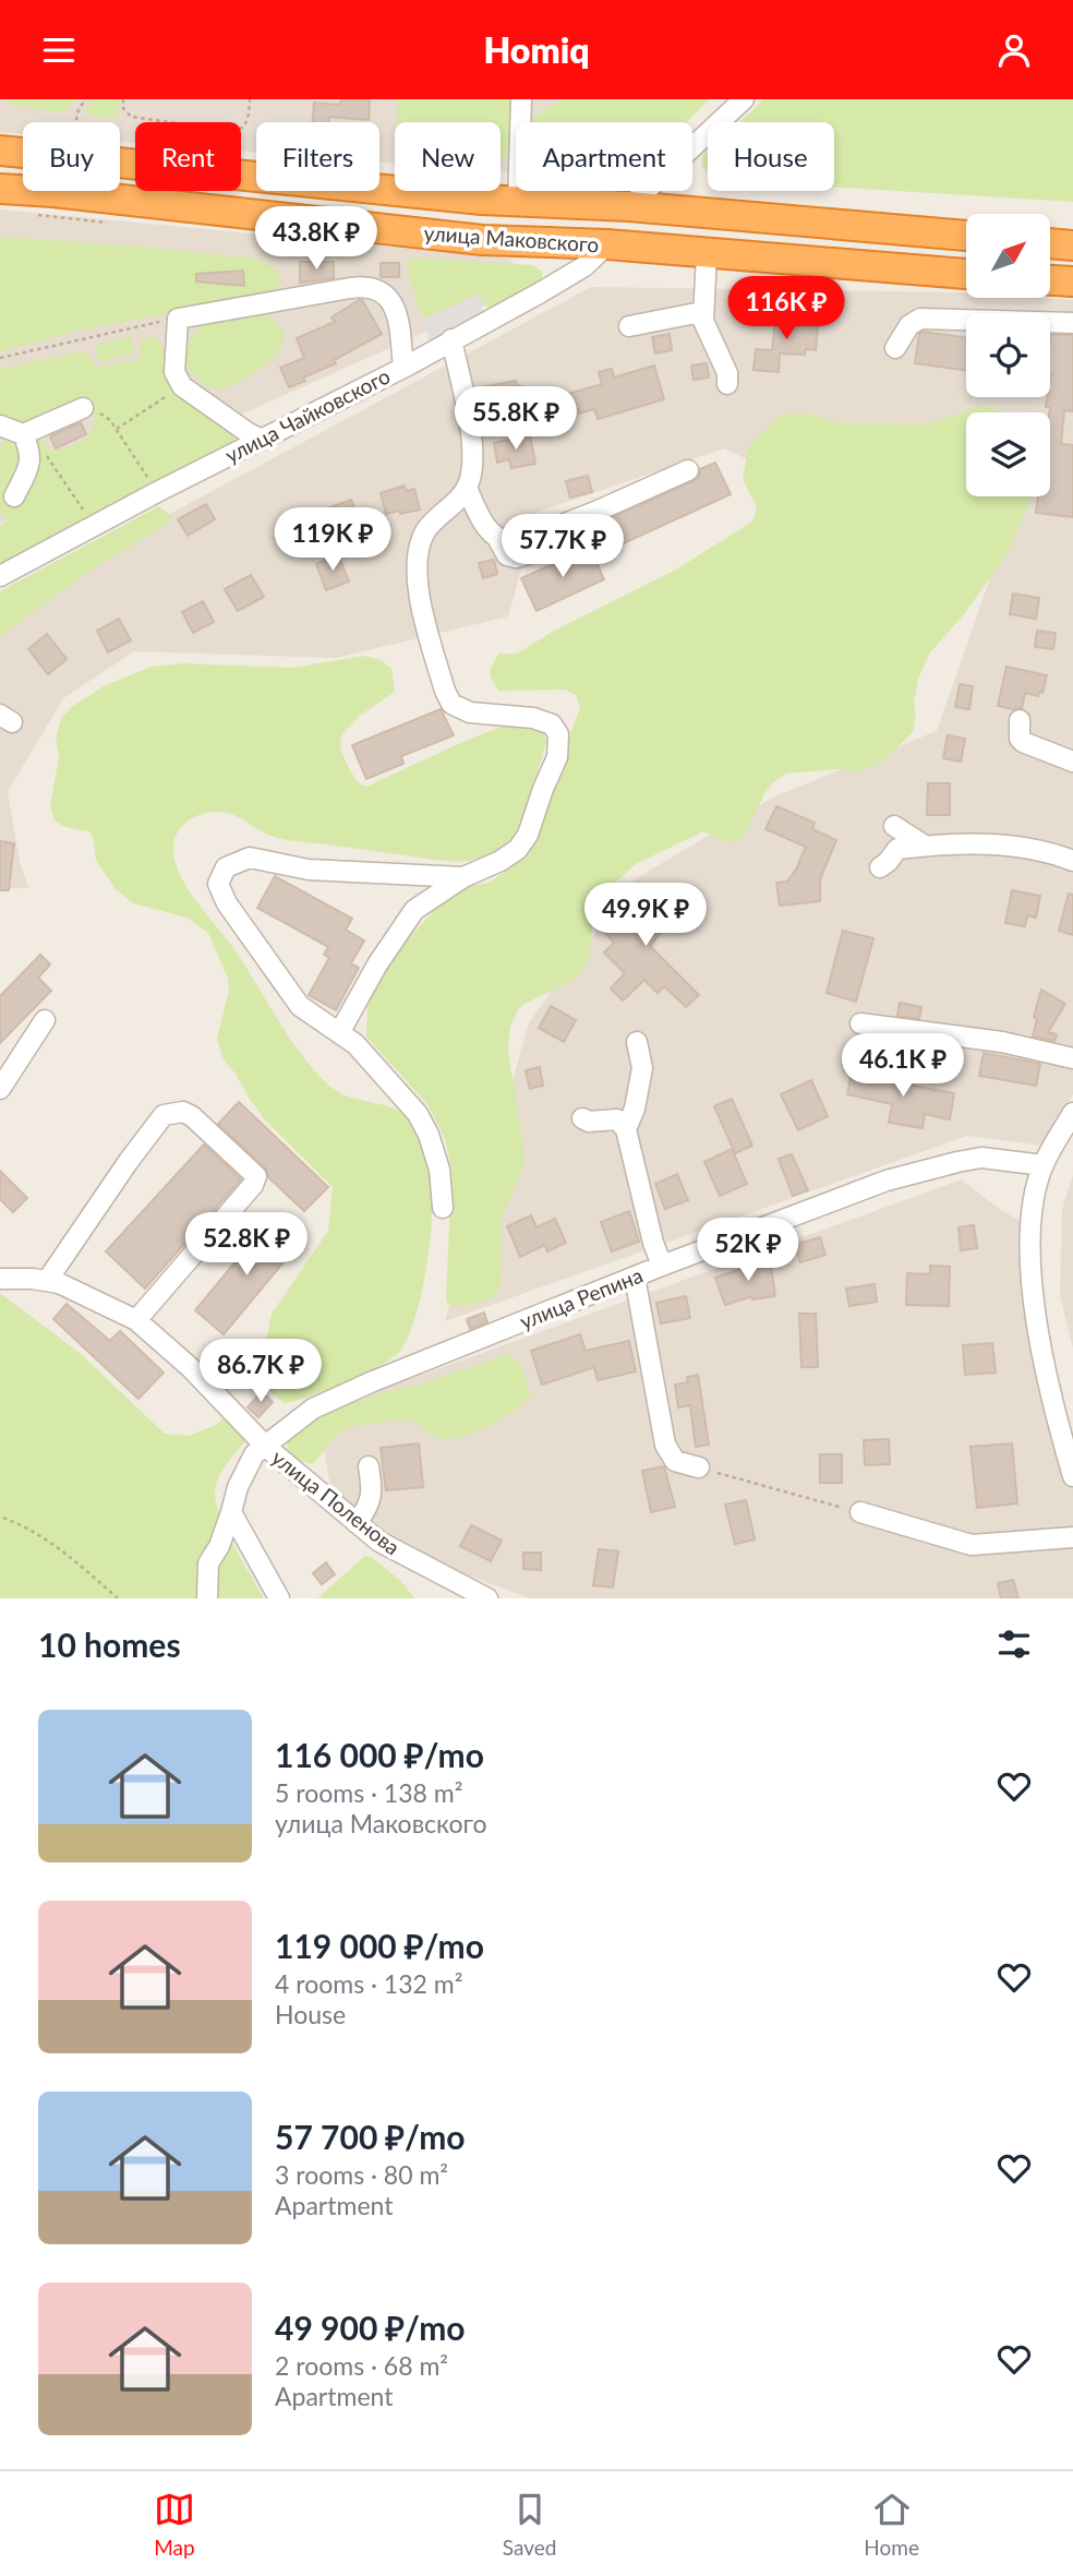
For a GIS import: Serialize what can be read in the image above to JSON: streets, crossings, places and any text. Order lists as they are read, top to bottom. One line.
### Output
{"streets":{"highway":["улица Маковского"],"street":["улица Чайковского","улица Репина","улица Поленова"]},"crossings":[["улица Маковского","улица Чайковского"],["улица Репина","улица Поленова"]],"north":"top right","page":{"header":"Homiq","chip":["Buy","Rent","Filters","New","Apartment","House"],"price":["43.8K ₽","116K ₽","55.8K ₽","119K ₽","57.7K ₽","49.9K ₽","46.1K ₽","52.8K ₽","52K ₽","86.7K ₽"],"heading":"10 homes","list":[{"name":"116 000 ₽/mo","note":"5 rooms · 138 m² · улица Маковского"},{"name":"119 000 ₽/mo","note":"4 rooms · 132 m² · House"},{"name":"57 700 ₽/mo","note":"3 rooms · 80 m² · Apartment"},{"name":"49 900 ₽/mo","note":"2 rooms · 68 m² · Apartment"}],"tabs":["Map","Saved","Home"]}}
